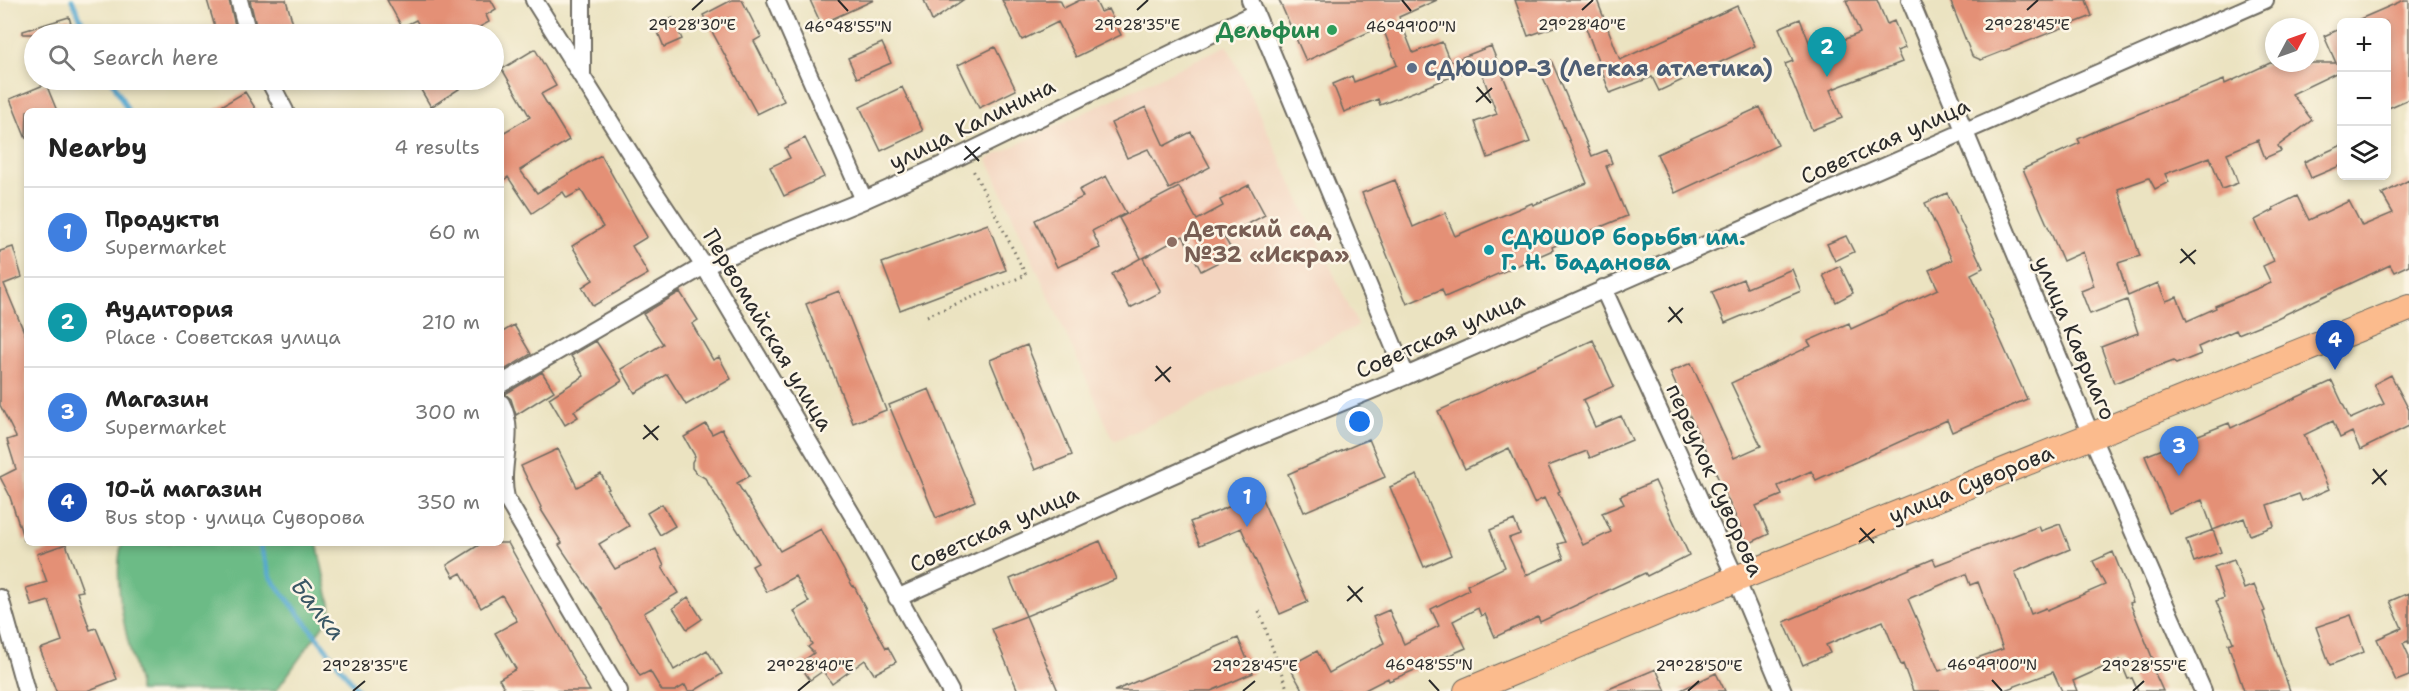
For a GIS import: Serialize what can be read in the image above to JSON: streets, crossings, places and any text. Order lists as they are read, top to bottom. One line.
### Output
{"streets":{"main road":["улица Суворова"],"street":["улица Калинина","Советская улица","Первомайская улица","улица Кавриаго","переулок Суворова"]},"crossings":[["улица Калинина","Первомайская улица"],["Советская улица","Первомайская улица"],["Советская улица","улица Кавриаго"],["Советская улица","переулок Суворова"],["улица Кавриаго","улица Суворова"],["переулок Суворова","улица Суворова"]],"water":["Балка"],"places":["Дельфин","СДЮШОР-3 (Легкая атлетика)","Детский сад №32 «Искра»","СДЮШОР борьбы им. Г. Н. Баданова"],"north":"top right","page":{"map_buttons":["+","−"],"search":"Search here","pins":["2","4","3","1"],"heading":["Nearby","4 results"],"list":[{"mark":"1","name":"Продукты","note":"Supermarket","value":"60 m"},{"mark":"2","name":"Аудитория","note":"Place · Советская улица","value":"210 m"},{"mark":"3","name":"Магазин","note":"Supermarket","value":"300 m"},{"mark":"4","name":"10-й магазин","note":"Bus stop · улица Суворова","value":"350 m"}]},"coordinates":["29°28'30\"E","29°28'35\"E","29°28'40\"E","29°28'45\"E","46°48'55\"N","46°49'00\"N","29°28'50\"E","29°28'55\"E"]}
